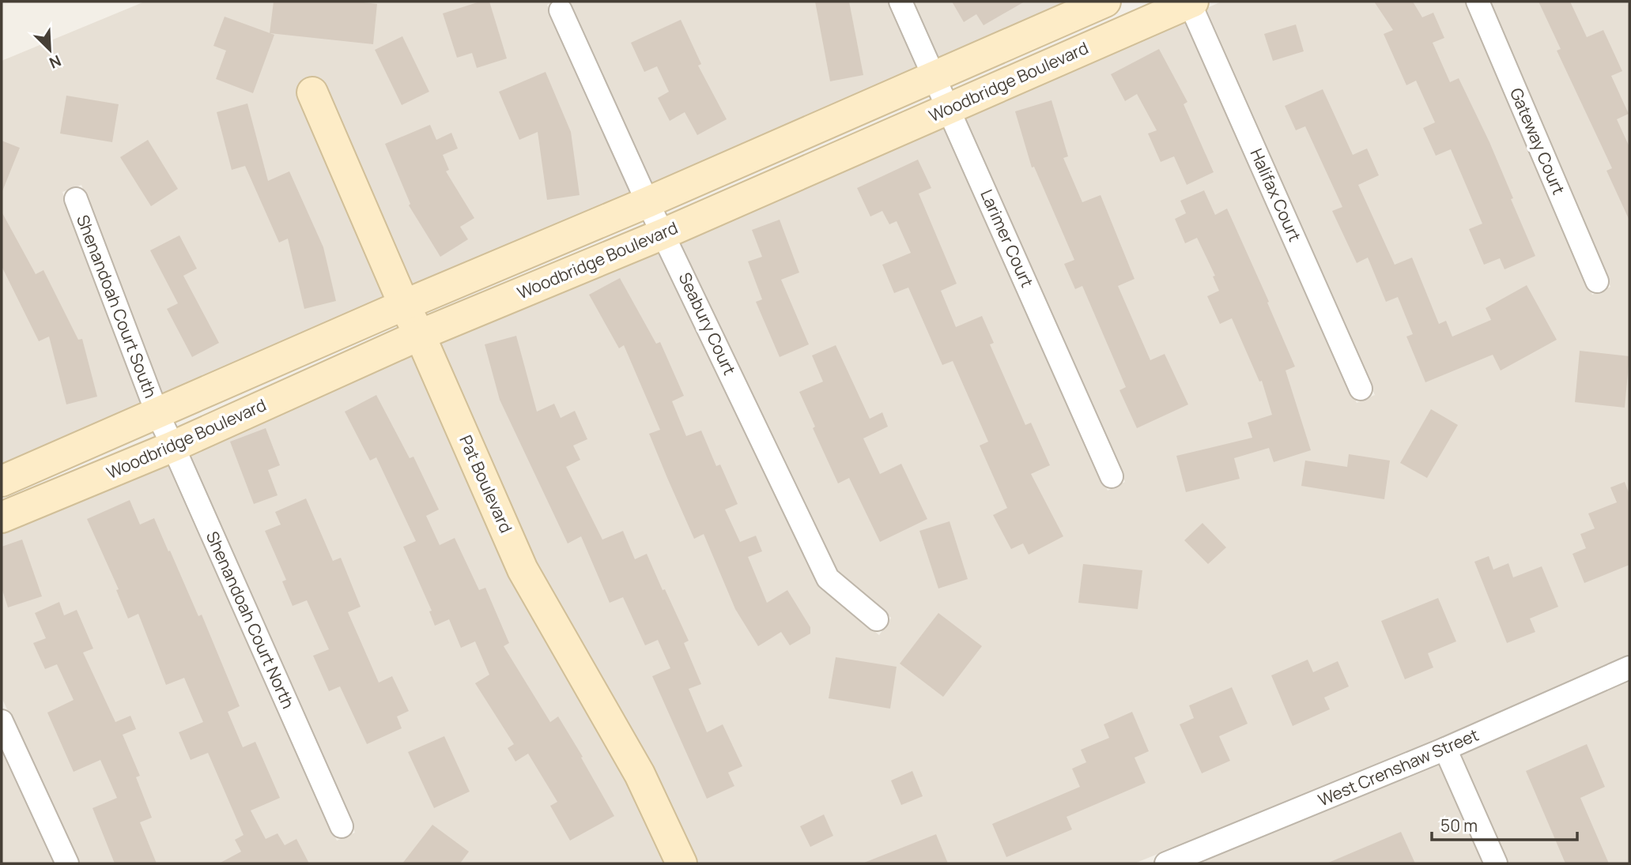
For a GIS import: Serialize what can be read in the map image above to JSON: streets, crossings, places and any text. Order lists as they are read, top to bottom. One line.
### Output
{"streets":{"street":["Woodbridge Boulevard","Gateway Court","Halifax Court","Larimer Court","Shenandoah Court South","Seabury Court","Pat Boulevard","Shenandoah Court North","West Crenshaw Street"]},"crossings":[["Woodbridge Boulevard","Halifax Court"],["Woodbridge Boulevard","Larimer Court"],["Woodbridge Boulevard","Shenandoah Court South"],["Woodbridge Boulevard","Seabury Court"],["Woodbridge Boulevard","Pat Boulevard"],["Woodbridge Boulevard","Shenandoah Court North"],["Shenandoah Court South","Shenandoah Court North"]],"scale_bar":"50 m","north":"bottom right"}
